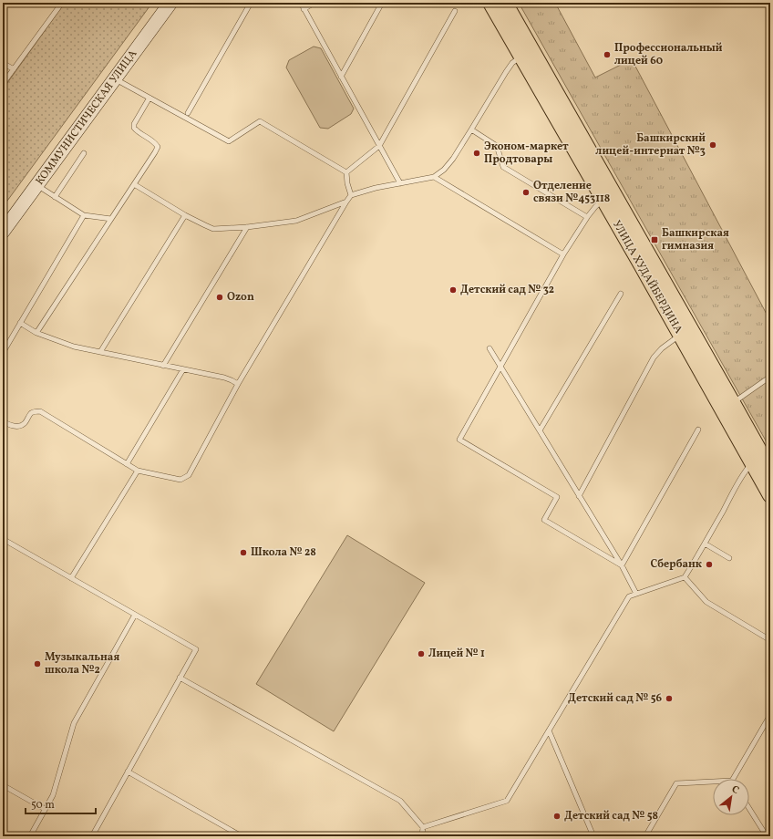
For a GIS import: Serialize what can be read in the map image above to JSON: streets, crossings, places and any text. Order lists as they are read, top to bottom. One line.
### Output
{"streets":{"main road":["КОММУНИСТИЧЕСКАЯ УЛИЦА","УЛИЦА ХУДАЙБЕРДИНА"]},"places":{"other":["Профессиональный лицей 60","Башкирский лицей-интернат №3","Эконом-маркет Продтовары","Отделение связи №453118","Детский сад № 32","Ozon","Школа № 28","Сбербанк","Лицей № 1","Музыкальная школа №2","Детский сад № 56","Детский сад № 58"],"transit":["Башкирская гимназия"]},"scale_bar":"50 m","north":"top right"}
